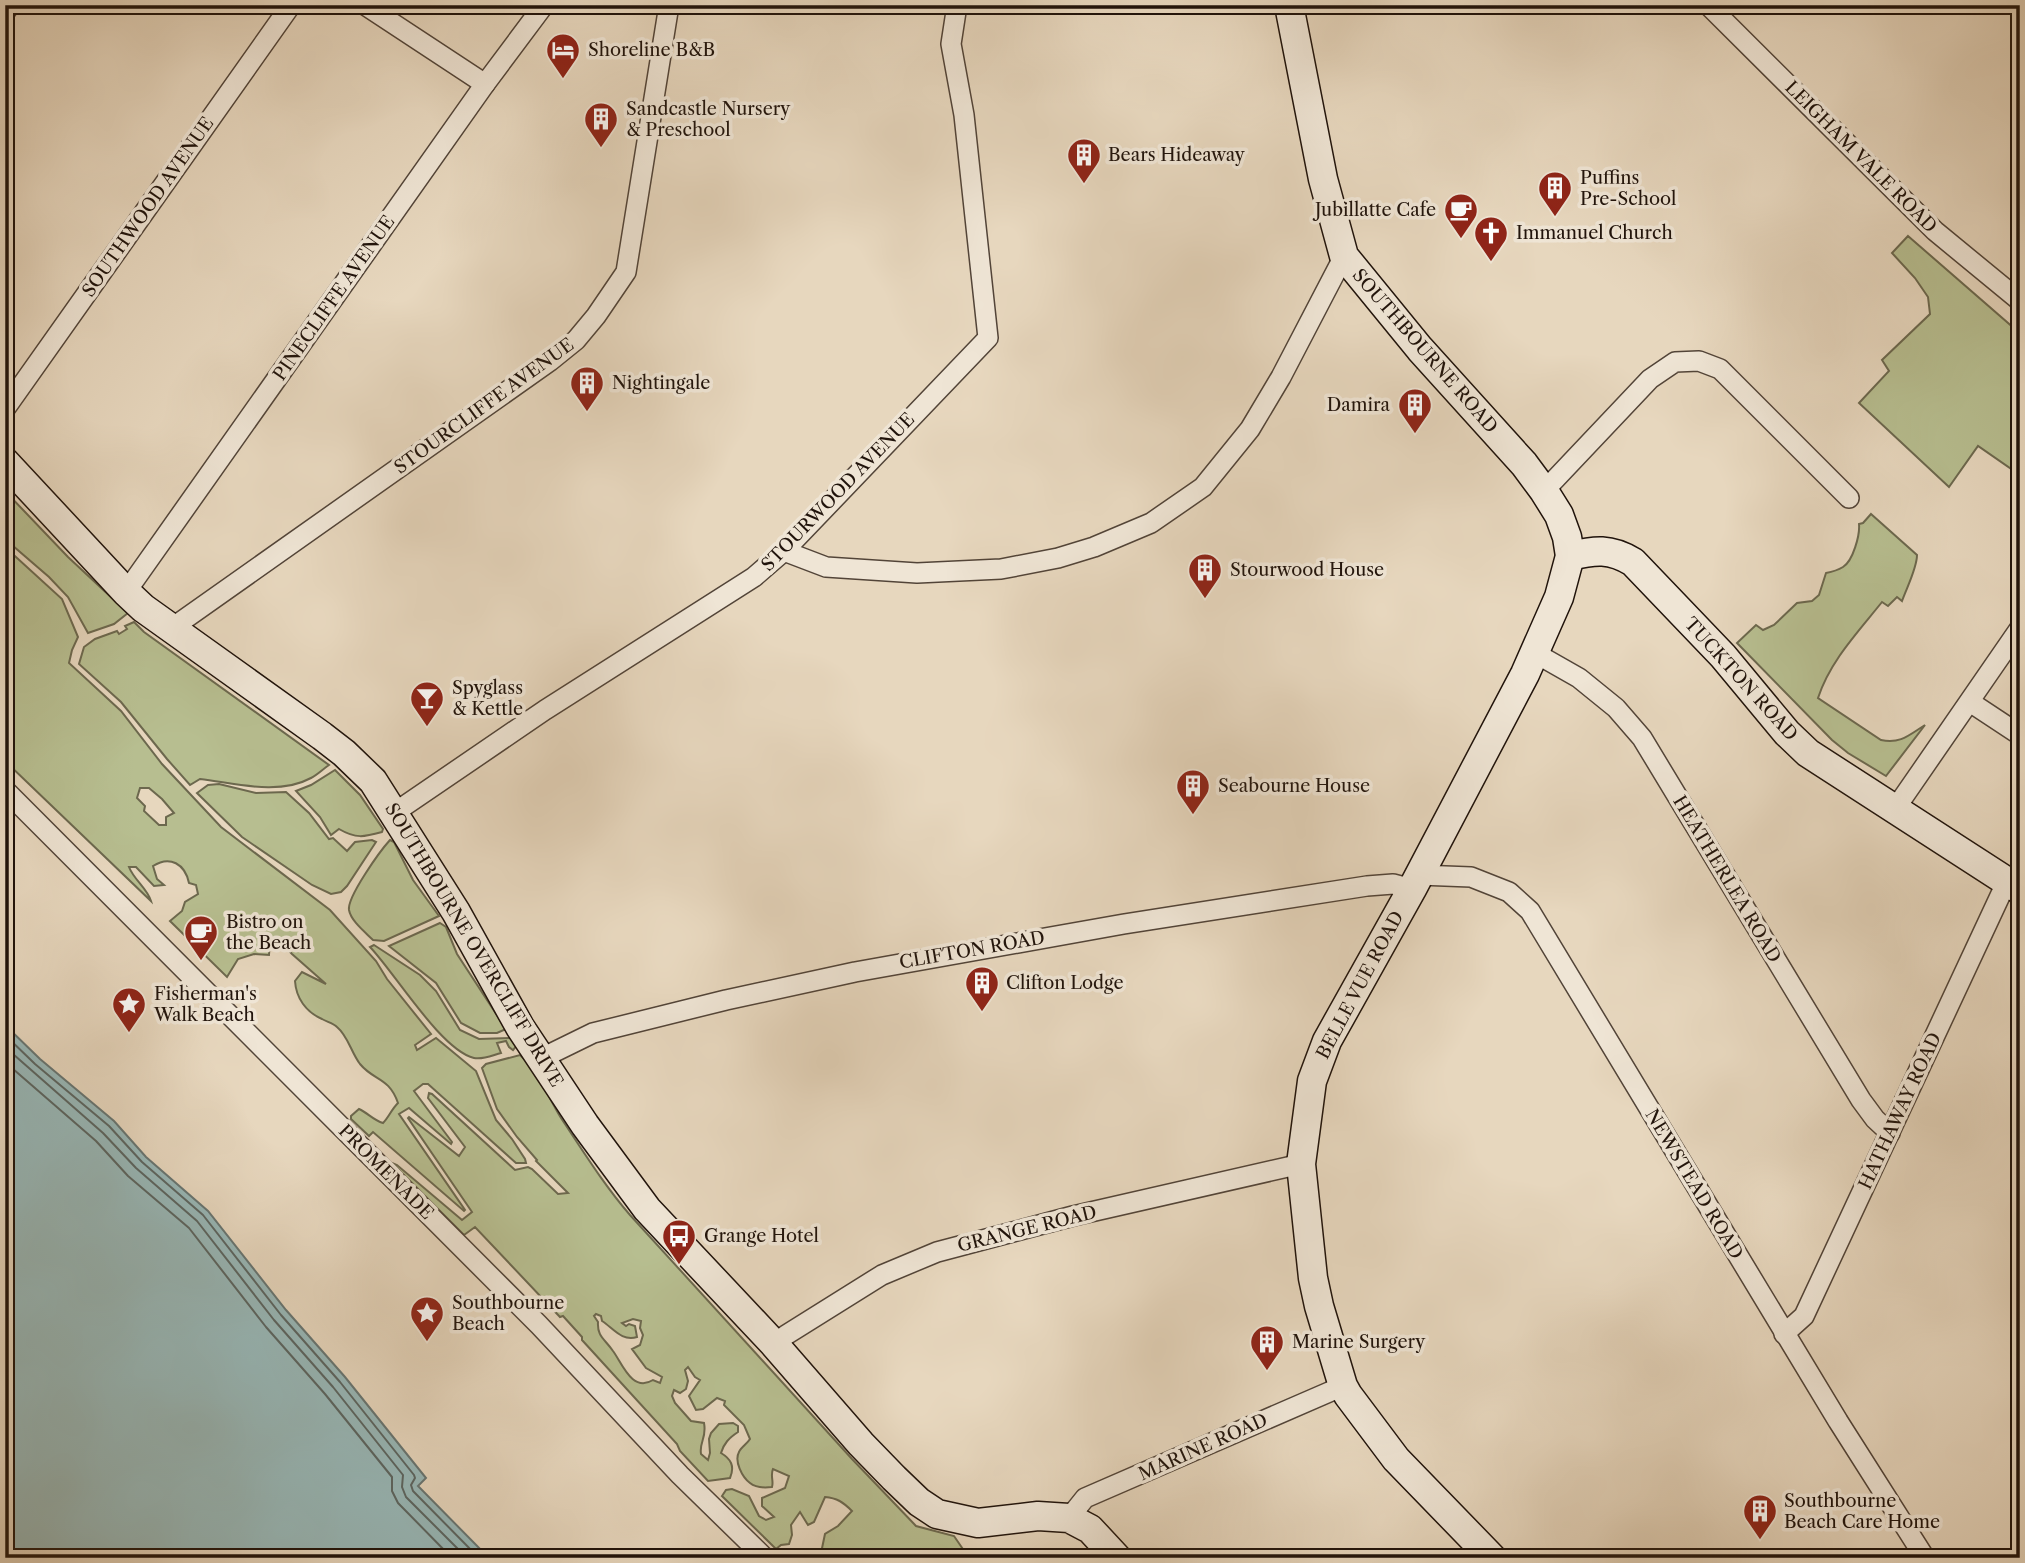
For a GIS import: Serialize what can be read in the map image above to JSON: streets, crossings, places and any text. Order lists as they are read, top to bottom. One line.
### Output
{"streets":{"street":["LEIGHAM VALE ROAD","SOUTHWOOD AVENUE","PINECLIFFE AVENUE","SOUTHBOURNE ROAD","STOURCLIFFE AVENUE","STOURWOOD AVENUE","TUCKTON ROAD","HEATHERLEA ROAD","SOUTHBOURNE OVERCLIFF DRIVE","CLIFTON ROAD","BELLE VUE ROAD","HATHAWAY ROAD","PROMENADE","NEWSTEAD ROAD","GRANGE ROAD","MARINE ROAD"]},"crossings":[["PINECLIFFE AVENUE","SOUTHBOURNE OVERCLIFF DRIVE"],["SOUTHBOURNE ROAD","TUCKTON ROAD"],["SOUTHBOURNE ROAD","BELLE VUE ROAD"],["STOURCLIFFE AVENUE","SOUTHBOURNE OVERCLIFF DRIVE"],["STOURWOOD AVENUE","SOUTHBOURNE OVERCLIFF DRIVE"],["TUCKTON ROAD","BELLE VUE ROAD"],["TUCKTON ROAD","HATHAWAY ROAD"],["HEATHERLEA ROAD","BELLE VUE ROAD"],["HEATHERLEA ROAD","HATHAWAY ROAD"],["SOUTHBOURNE OVERCLIFF DRIVE","CLIFTON ROAD"],["SOUTHBOURNE OVERCLIFF DRIVE","GRANGE ROAD"],["SOUTHBOURNE OVERCLIFF DRIVE","MARINE ROAD"],["CLIFTON ROAD","BELLE VUE ROAD"],["CLIFTON ROAD","NEWSTEAD ROAD"],["BELLE VUE ROAD","NEWSTEAD ROAD"],["BELLE VUE ROAD","GRANGE ROAD"],["BELLE VUE ROAD","MARINE ROAD"],["HATHAWAY ROAD","NEWSTEAD ROAD"]],"places":{"hotel":["Shoreline B&B"],"building":["Sandcastle Nursery & Preschool","Bears Hideaway","Puffins Pre-School","Nightingale","Damira","Stourwood House","Seabourne House","Clifton Lodge","Marine Surgery","Southbourne Beach Care Home"],"cafe":["Jubillatte Cafe","Bistro on the Beach"],"church":["Immanuel Church"],"bar":["Spyglass & Kettle"],"place":["Fisherman's Walk Beach","Southbourne Beach"],"bus stop":["Grange Hotel"]}}
